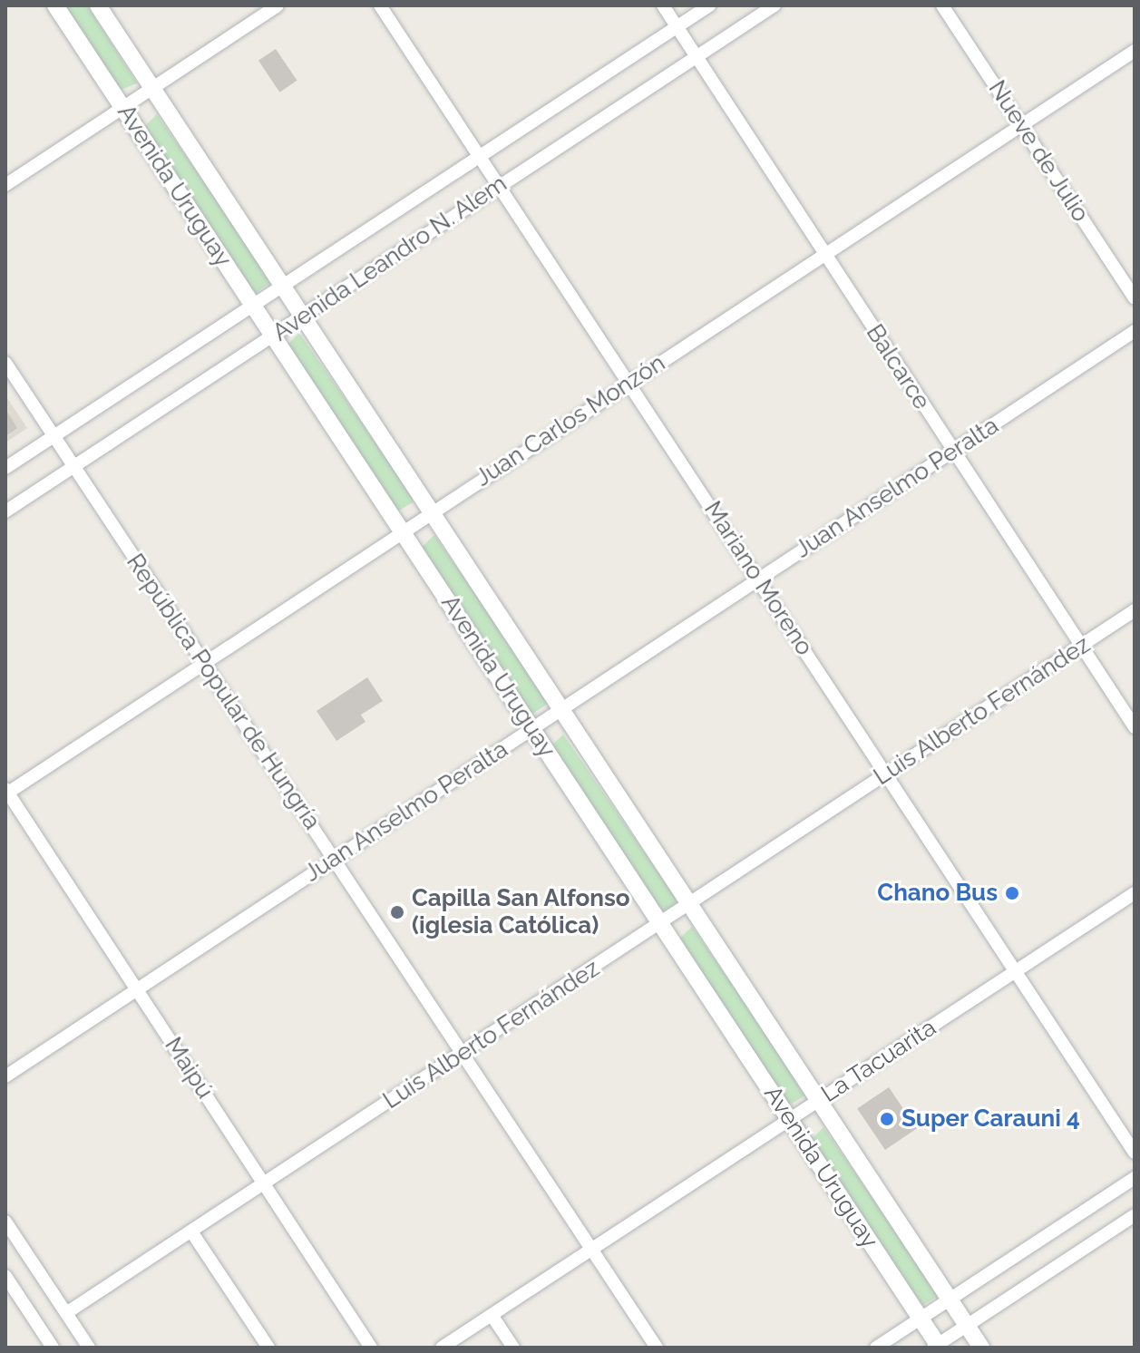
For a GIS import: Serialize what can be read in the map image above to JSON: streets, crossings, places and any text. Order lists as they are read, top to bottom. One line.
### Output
{"streets":{"street":["Nueve de Julio","Avenida Uruguay","Avenida Leandro N. Alem","Balcarce","Juan Carlos Monzón","Juan Anselmo Peralta","Mariano Moreno","República Popular de Hungría","Luis Alberto Fernández","La Tacuarita","Maipú"]},"crossings":[["Nueve de Julio","Juan Carlos Monzón"],["Avenida Uruguay","Avenida Leandro N. Alem"],["Avenida Uruguay","Juan Carlos Monzón"],["Avenida Uruguay","Juan Anselmo Peralta"],["Avenida Uruguay","Luis Alberto Fernández"],["Avenida Uruguay","La Tacuarita"],["Avenida Leandro N. Alem","Balcarce"],["Avenida Leandro N. Alem","Mariano Moreno"],["Avenida Leandro N. Alem","República Popular de Hungría"],["Balcarce","Juan Carlos Monzón"],["Balcarce","Juan Anselmo Peralta"],["Balcarce","Luis Alberto Fernández"],["Juan Carlos Monzón","Mariano Moreno"],["Juan Carlos Monzón","República Popular de Hungría"],["Juan Carlos Monzón","Maipú"],["Juan Anselmo Peralta","Mariano Moreno"],["Juan Anselmo Peralta","República Popular de Hungría"],["Juan Anselmo Peralta","Maipú"],["Mariano Moreno","Luis Alberto Fernández"],["Mariano Moreno","La Tacuarita"],["República Popular de Hungría","Luis Alberto Fernández"],["República Popular de Hungría","La Tacuarita"],["Luis Alberto Fernández","Maipú"]],"places":["Chano Bus","Capilla San Alfonso (iglesia Católica)","Super Carauni 4"]}
